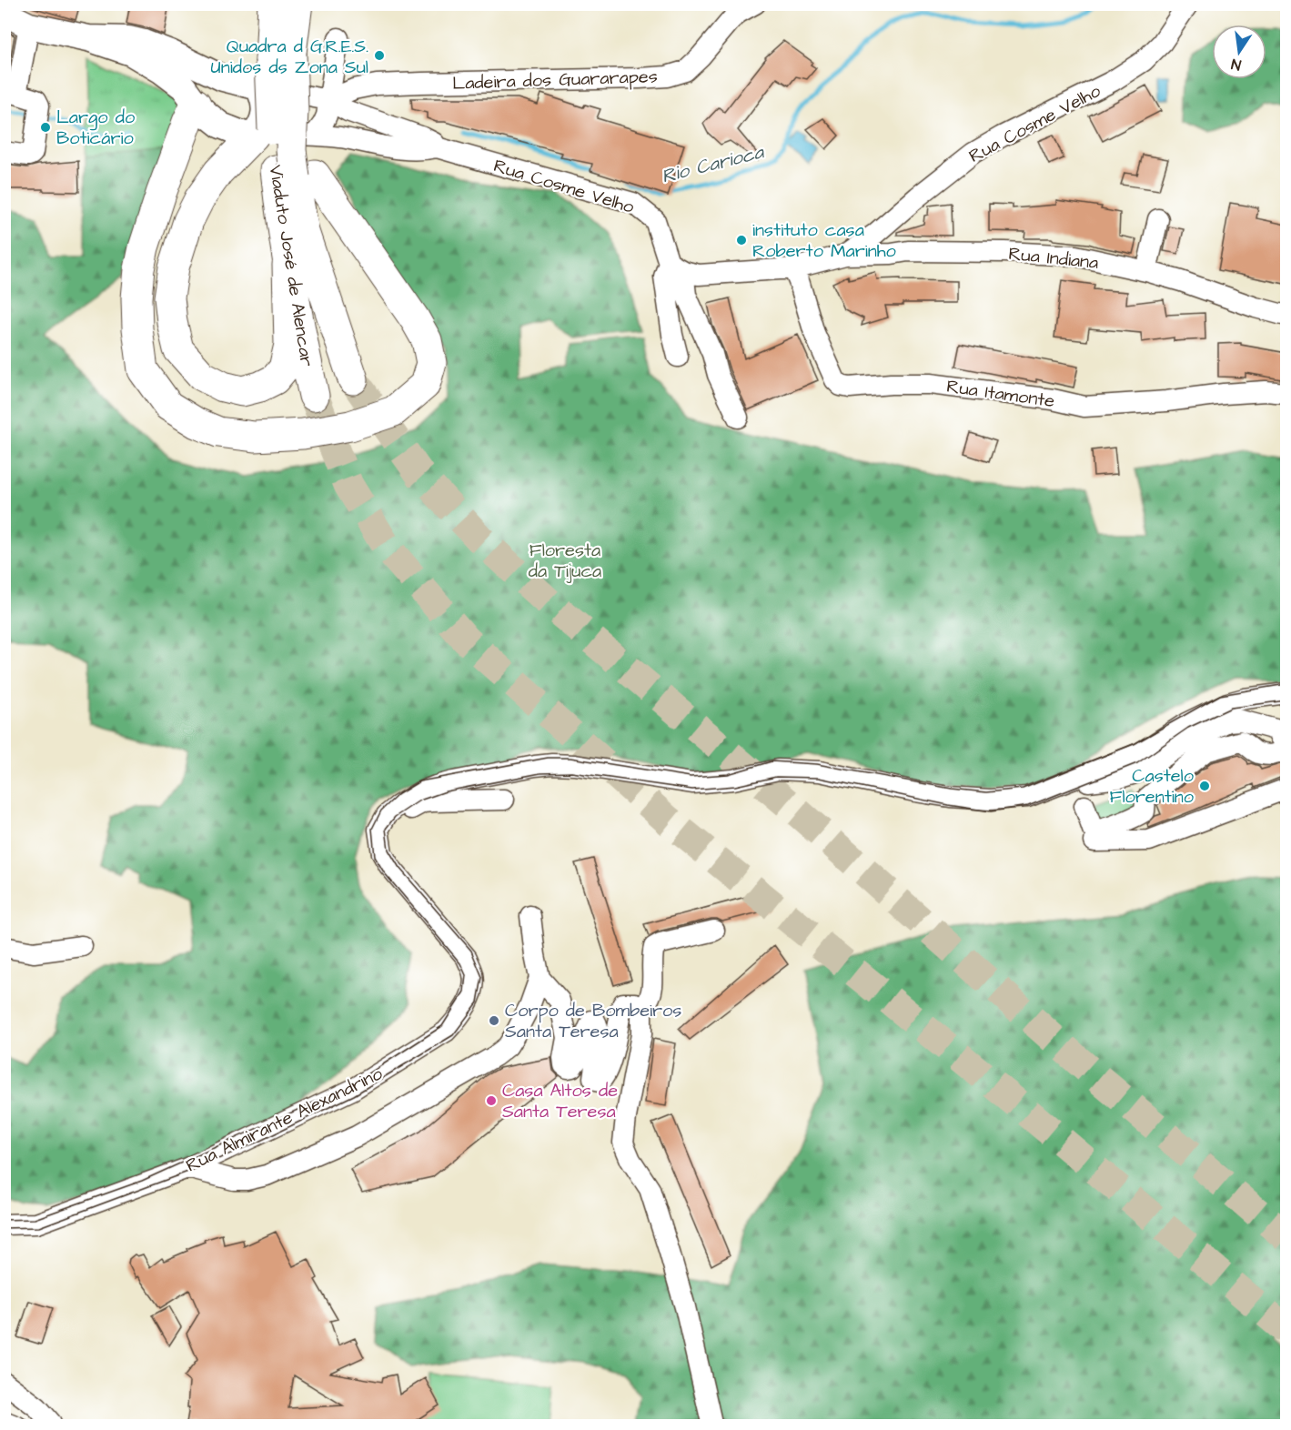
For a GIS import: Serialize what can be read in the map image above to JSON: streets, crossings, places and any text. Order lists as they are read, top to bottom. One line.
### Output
{"streets":{"highway":["Viaduto José de Alencar"],"main road":["Rua Cosme Velho"],"street":["Ladeira dos Guararapes","Rua Indiana","Rua Itamonte","Rua Almirante Alexandrino"]},"crossings":[["Ladeira dos Guararapes","Rua Cosme Velho"],["Rua Cosme Velho","Rua Indiana"],["Rua Cosme Velho","Rua Itamonte"]],"water":["Rio Carioca"],"parks":["Floresta da Tijuca"],"places":["Quadra d G.R.E.S. Unidos ds Zona Sul","Largo do Boticário","instituto casa Roberto Marinho","Castelo Florentino","Corpo de Bombeiros Santa Teresa","Casa Altos de Santa Teresa"],"north":"bottom"}
